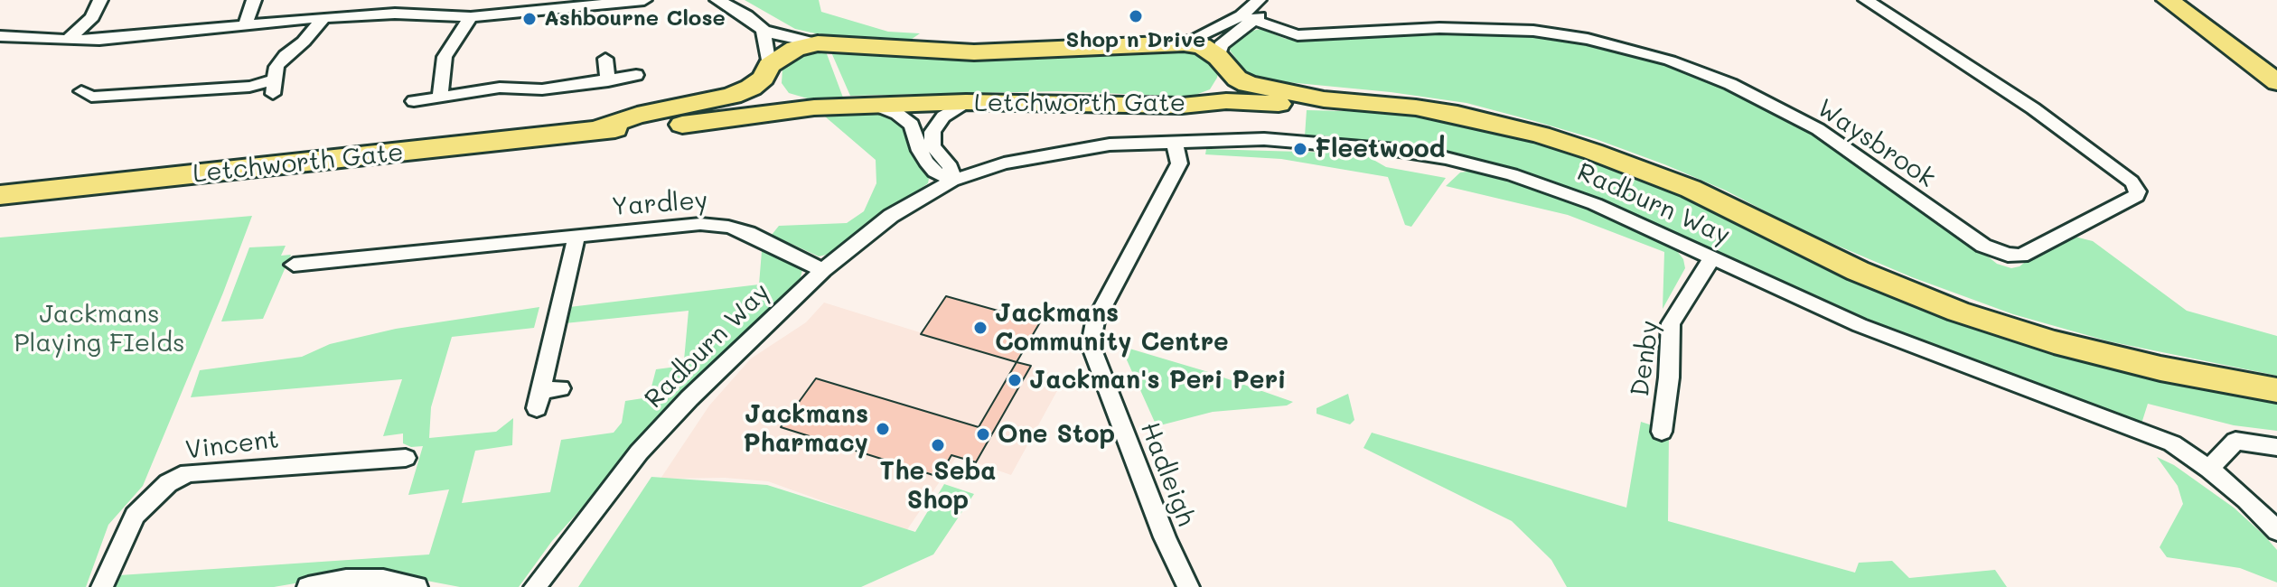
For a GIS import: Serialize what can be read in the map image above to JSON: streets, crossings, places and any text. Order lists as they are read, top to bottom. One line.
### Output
{"streets":{"main road":["Letchworth Gate"],"street":["Waysbrook","Yardley","Radburn Way","Denby","Vincent","Hadleigh"]},"crossings":[["Yardley","Radburn Way"],["Radburn Way","Denby"],["Radburn Way","Hadleigh"]],"parks":["Jackmans Playing FIelds"],"places":["Shop n Drive","Ashbourne Close","Fleetwood","Jackmans Community Centre","Jackman's Peri Peri","Jackmans Pharmacy","One Stop","The Seba Shop"]}
